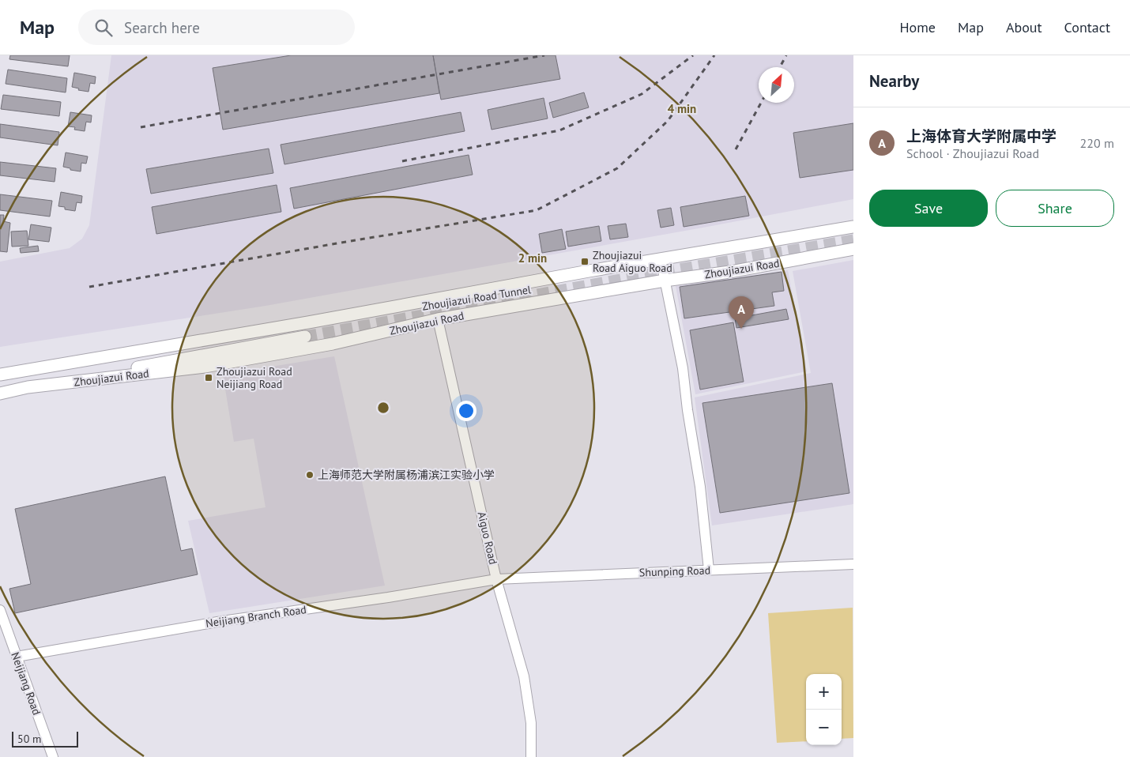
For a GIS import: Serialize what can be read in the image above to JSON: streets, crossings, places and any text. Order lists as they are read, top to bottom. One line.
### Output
{"streets":{"main road":["Zhoujiazui Road","Zhoujiazui Road Tunnel"],"street":["Aiguo Road","Shunping Road","Neijiang Branch Road","Neijiang Road"]},"crossings":[["Zhoujiazui Road","Zhoujiazui Road Tunnel"],["Zhoujiazui Road","Aiguo Road"],["Aiguo Road","Shunping Road"],["Aiguo Road","Neijiang Branch Road"],["Shunping Road","Neijiang Branch Road"],["Neijiang Branch Road","Neijiang Road"]],"places":{"transit":["Zhoujiazui Road Aiguo Road","Zhoujiazui Road Neijiang Road"],"other":["上海师范大学附属杨浦滨江实验小学"]},"scale_bar":"50 m","north":"top right","page":{"header":"Map","search":"Search here","nav":["Home","Map","About","Contact"],"heading":"Nearby","list":[{"mark":"A","name":"上海体育大学附属中学","note":"School · Zhoujiazui Road","value":"220 m"}],"buttons":["Save","Share"],"pins":"A","map_buttons":["+","−"],"scale":"50 m"},"rings":["4 min","2 min"]}
